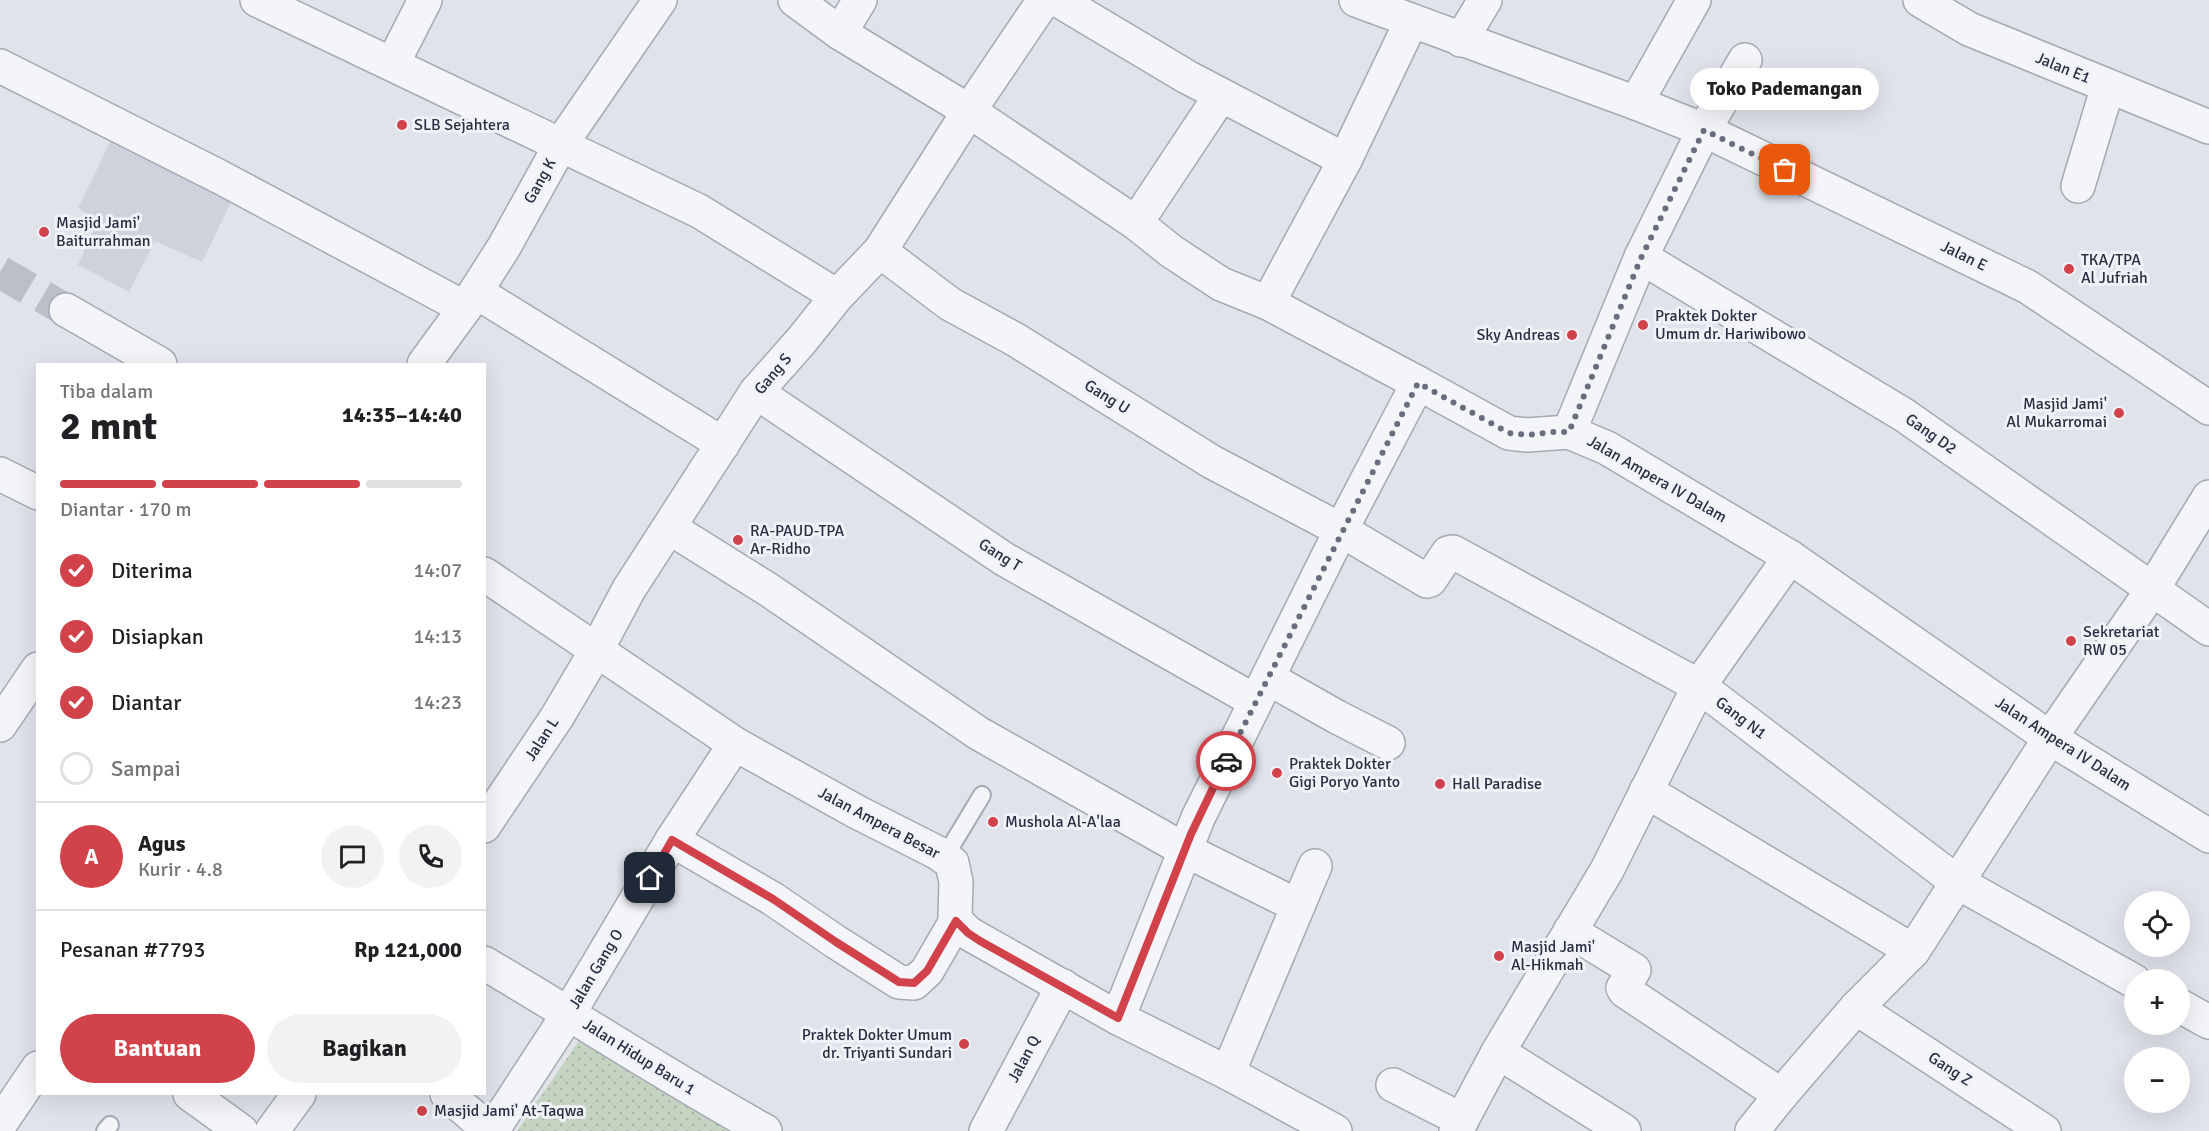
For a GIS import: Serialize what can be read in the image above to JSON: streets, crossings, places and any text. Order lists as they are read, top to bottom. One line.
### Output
{"streets":{"street":["Jalan E1","Gang K","Jalan E","Gang S","Gang U","Gang D2","Jalan Ampera IV Dalam","Gang T","Gang N1","Jalan L","Jalan Ampera Besar","Jalan Gang O","Jalan Hidup Baru 1","Jalan Q","Gang Z"]},"crossings":[["Jalan E","Jalan Ampera IV Dalam"],["Gang S","Gang U"],["Gang S","Gang T"],["Gang S","Jalan L"],["Gang S","Jalan Ampera Besar"],["Gang U","Gang N1"],["Gang D2","Jalan Ampera IV Dalam"],["Jalan L","Jalan Ampera Besar"],["Jalan Ampera Besar","Jalan Gang O"],["Jalan Gang O","Jalan Hidup Baru 1"]],"places":["SLB Sejahtera","Toko Pademangan","Masjid Jami' Baiturrahman","TKA/TPA Al Jufriah","Praktek Dokter Umum dr. Hariwibowo","Sky Andreas","Masjid Jami' Al Mukarromai","RA-PAUD-TPA Ar-Ridho","Sekretariat RW 05","Praktek Dokter Gigi Poryo Yanto","Hall Paradise","Mushola Al-A'laa","Masjid Jami' Al-Hikmah","Praktek Dokter Umum dr. Triyanti Sundari","Masjid Jami' At-Taqwa"],"page":{"bubble":"Toko Pademangan","heading":["2 mnt","Tiba dalam","14:35–14:40"],"panel":["Agus","Kurir · 4.8","Pesanan #7793","Rp 121,000"],"bar":"Diantar · 170 m","list":[["Diterima","14:07"],["Disiapkan","14:13"],["Diantar","14:23"],"Sampai"],"round":"A","map_buttons":["+","−"],"buttons":["Bantuan","Bagikan"]}}
